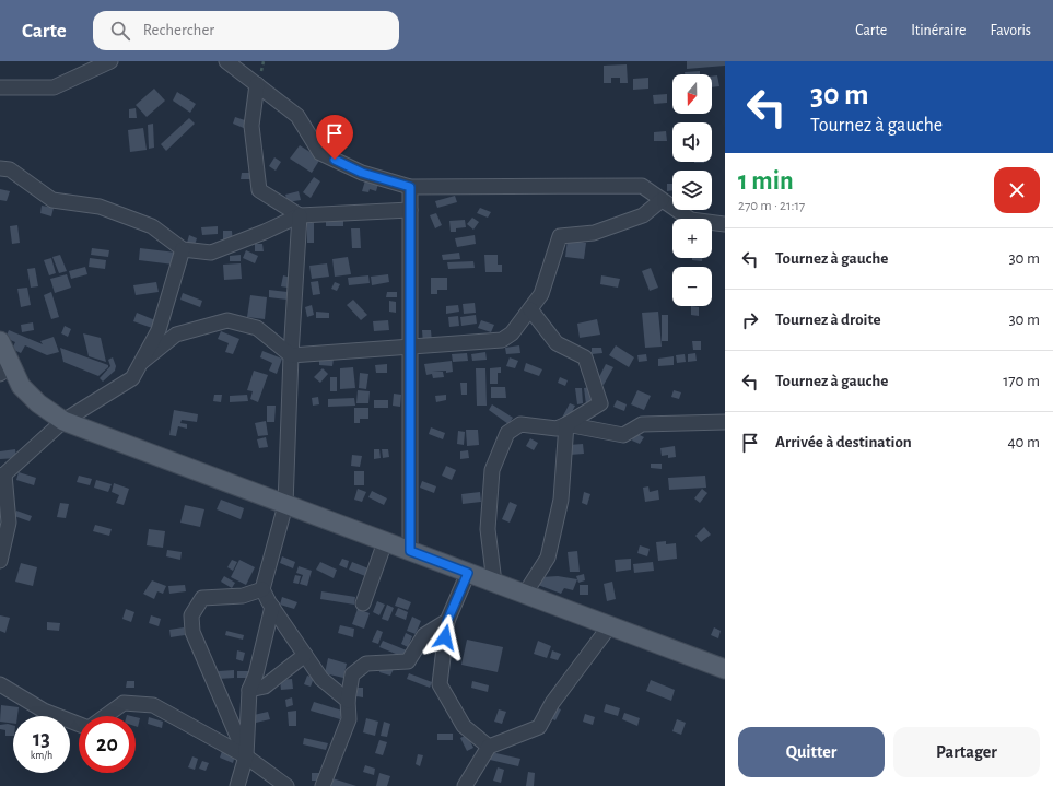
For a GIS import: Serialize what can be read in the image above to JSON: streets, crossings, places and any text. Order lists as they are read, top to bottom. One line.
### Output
{"north":"bottom","page":{"header":"Carte","search":"Rechercher","nav":["Carte","Itinéraire","Favoris"],"turn":["30 m","Tournez à gauche"],"map_buttons":["+","−"],"heading":["1 min","270 m · 21:17"],"list":[{"name":"Tournez à gauche","value":"30 m"},{"name":"Tournez à droite","value":"30 m"},{"name":"Tournez à gauche","value":"170 m"},{"name":"Arrivée à destination","value":"40 m"}],"speed":"13 km/h","limit":"20","buttons":["Quitter","Partager"]}}
